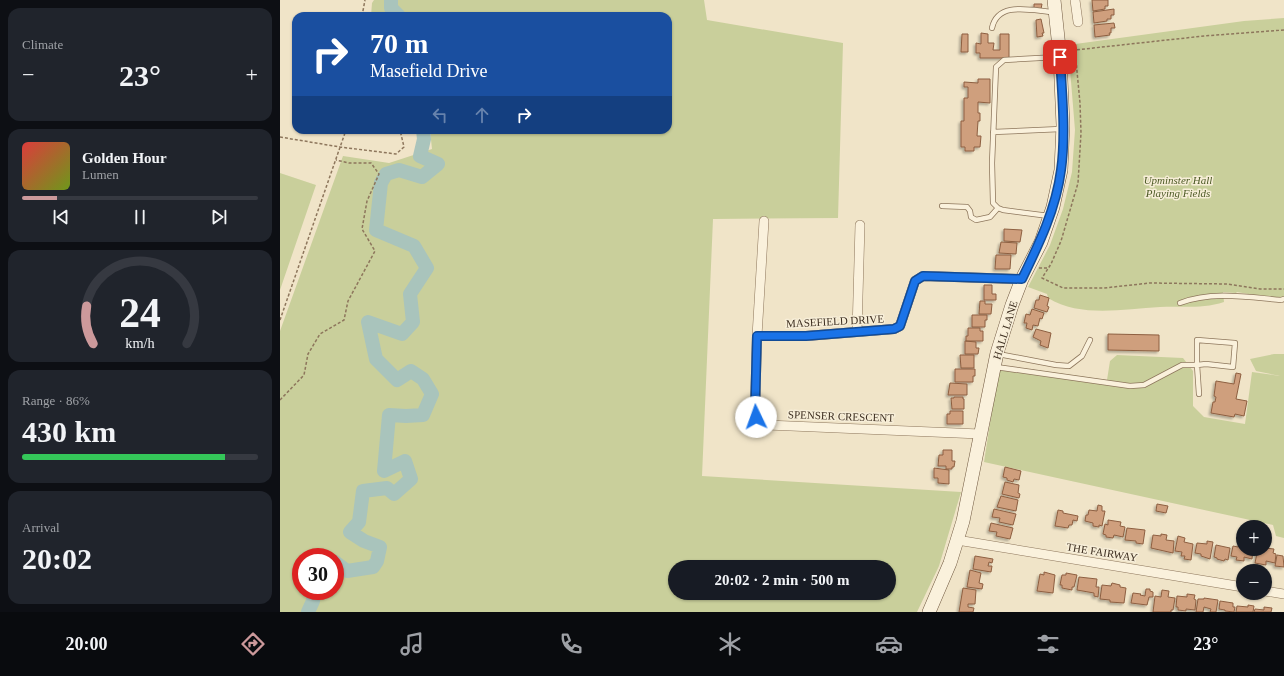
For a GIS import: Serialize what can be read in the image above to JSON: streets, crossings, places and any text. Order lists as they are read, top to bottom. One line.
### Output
{"streets":{"street":["MASEFIELD DRIVE","HALL LANE","SPENSER CRESCENT","THE FAIRWAY"]},"crossings":[["MASEFIELD DRIVE","HALL LANE"],["MASEFIELD DRIVE","SPENSER CRESCENT"],["HALL LANE","SPENSER CRESCENT"],["HALL LANE","THE FAIRWAY"]],"parks":["Upminster Hall Playing Fields"],"page":{"tile":["Climate",["Range · 86%","430 km"],["Arrival","20:02"]],"turn":["70 m","Masefield Drive"],"heat":["−","23°","+"],"song":["Golden Hour","Lumen"],"map_buttons":["+","−"],"limit":"30","trip":"20:02 · 2 min · 500 m","tabs":["20:00","23°"],"gauge":["24","km/h"]}}
